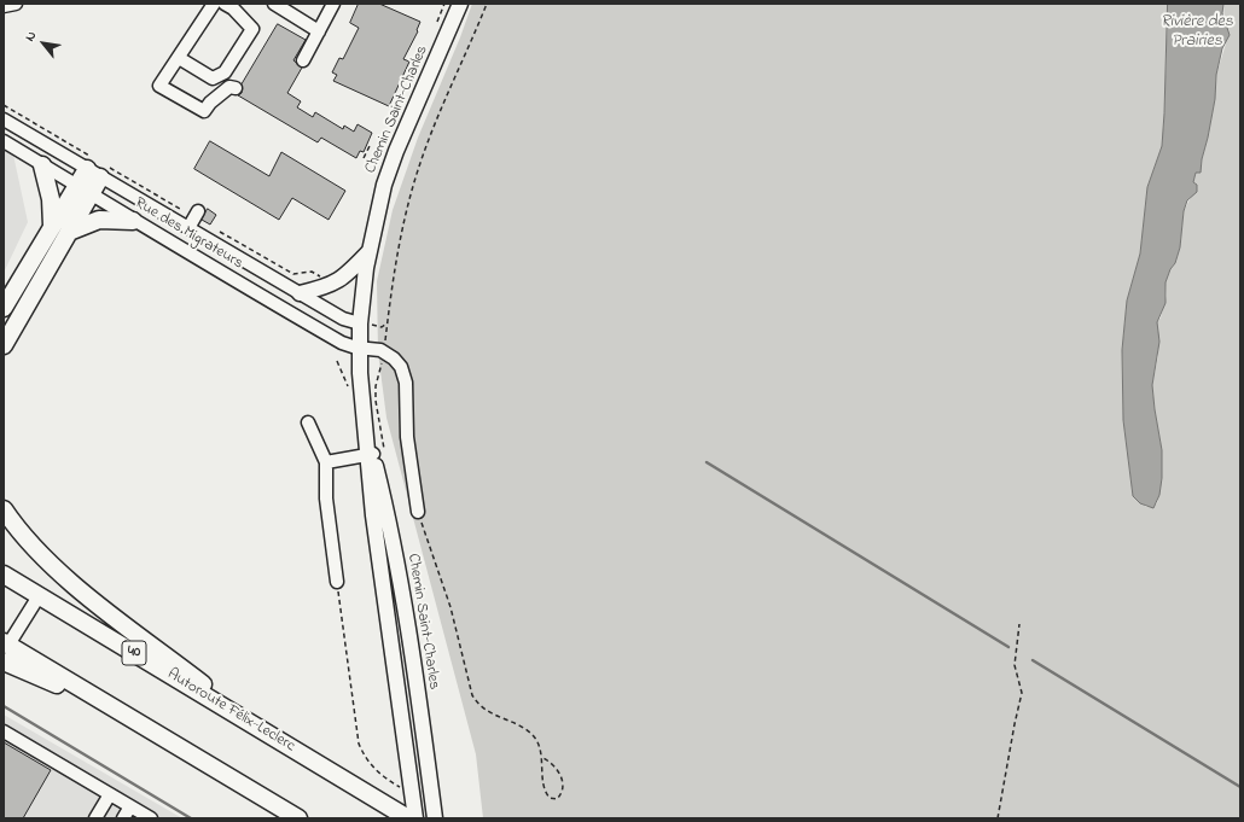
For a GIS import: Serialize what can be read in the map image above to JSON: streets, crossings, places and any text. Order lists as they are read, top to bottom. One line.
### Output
{"streets":{"highway":["40","Autoroute Félix-Leclerc"],"main road":["Chemin Saint-Charles"],"street":["Rue des Migrateurs"]},"crossings":[["Chemin Saint-Charles","Rue des Migrateurs"]],"water":["Rivière des Prairies"],"north":"top left"}
